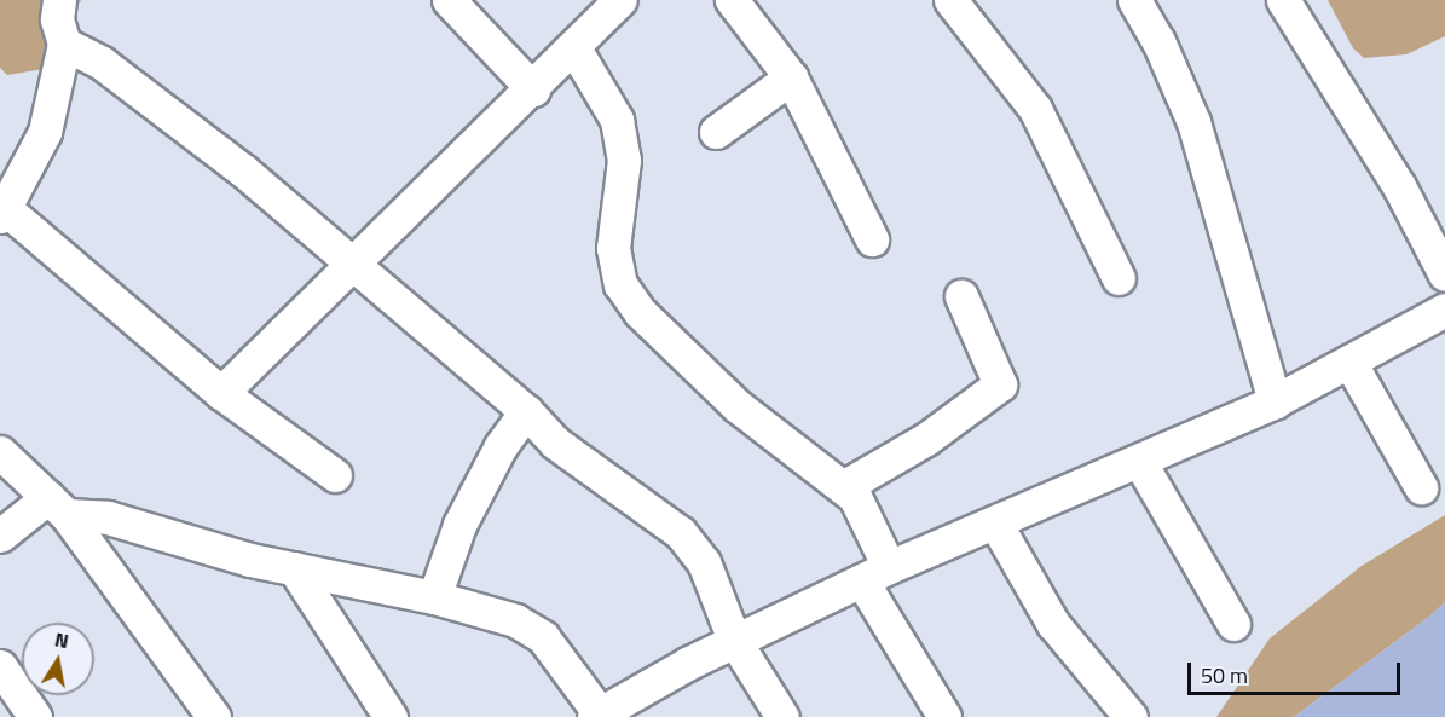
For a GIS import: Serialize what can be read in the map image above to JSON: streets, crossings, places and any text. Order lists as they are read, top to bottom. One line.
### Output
{"scale_bar":"50 m","north":"top"}
